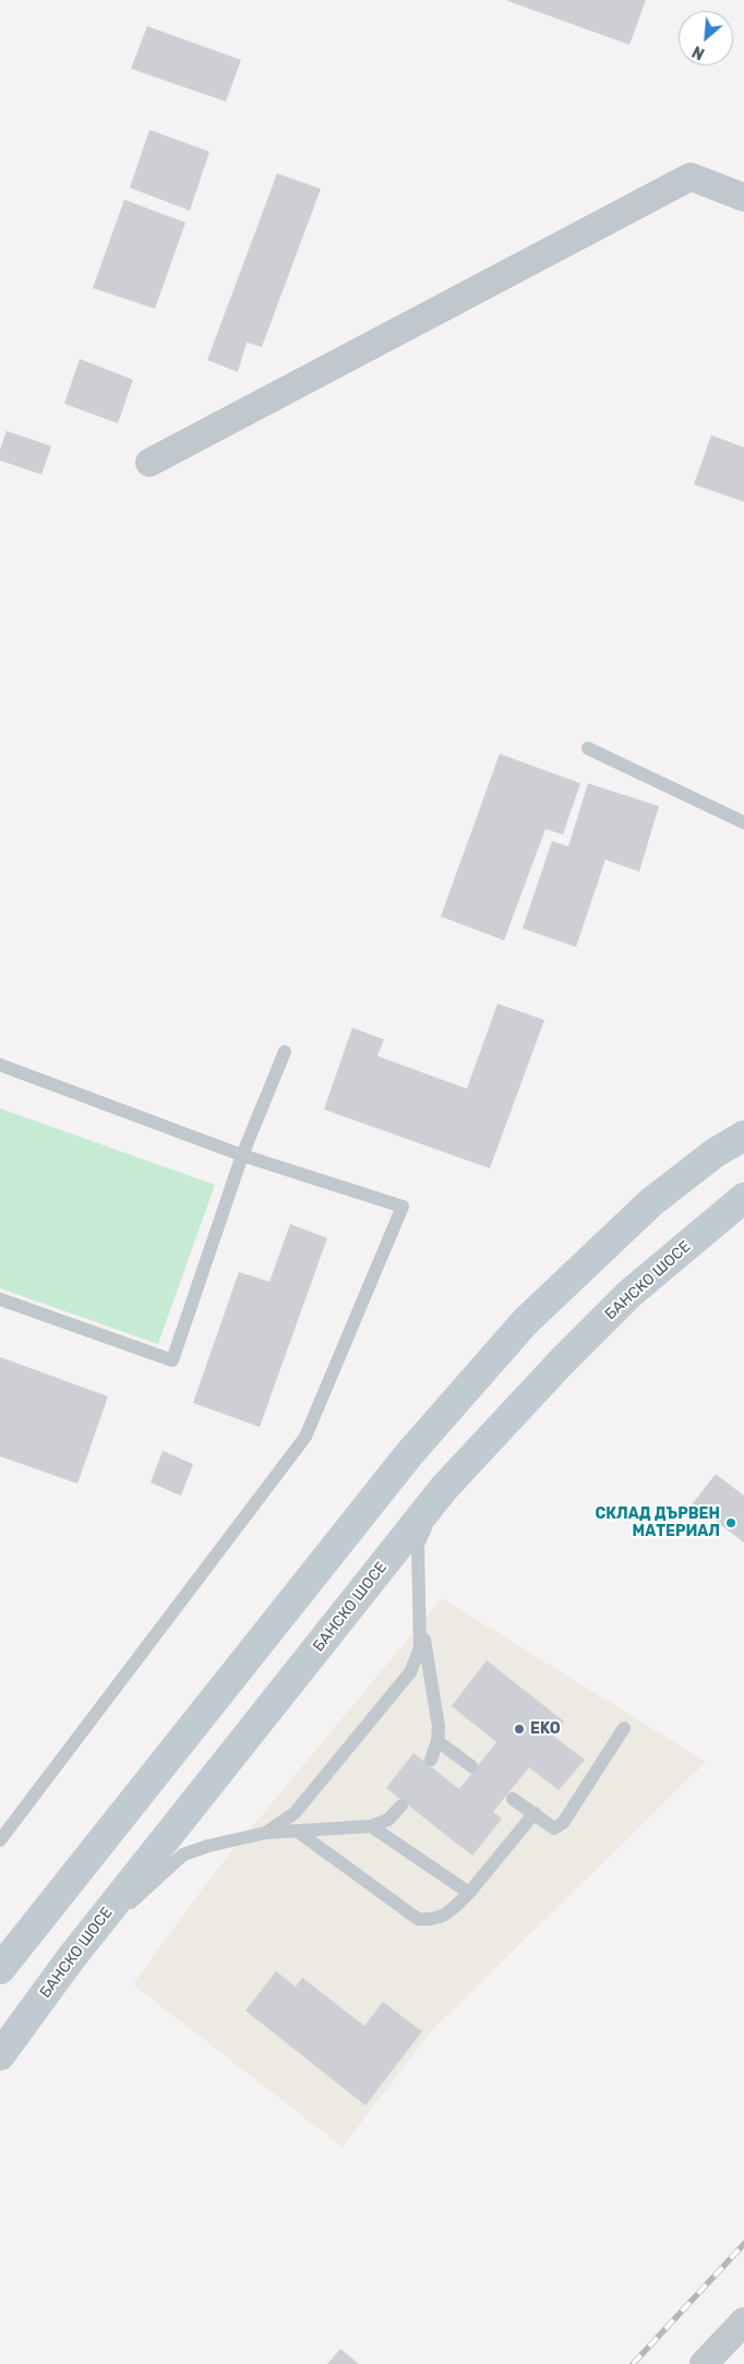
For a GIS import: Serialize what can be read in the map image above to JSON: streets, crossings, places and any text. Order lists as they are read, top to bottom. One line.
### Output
{"streets":{"main road":["БАНСКО ШОСЕ"]},"places":["СКЛАД ДЪРВЕН МАТЕРИАЛ","EKO"],"north":"bottom left"}
